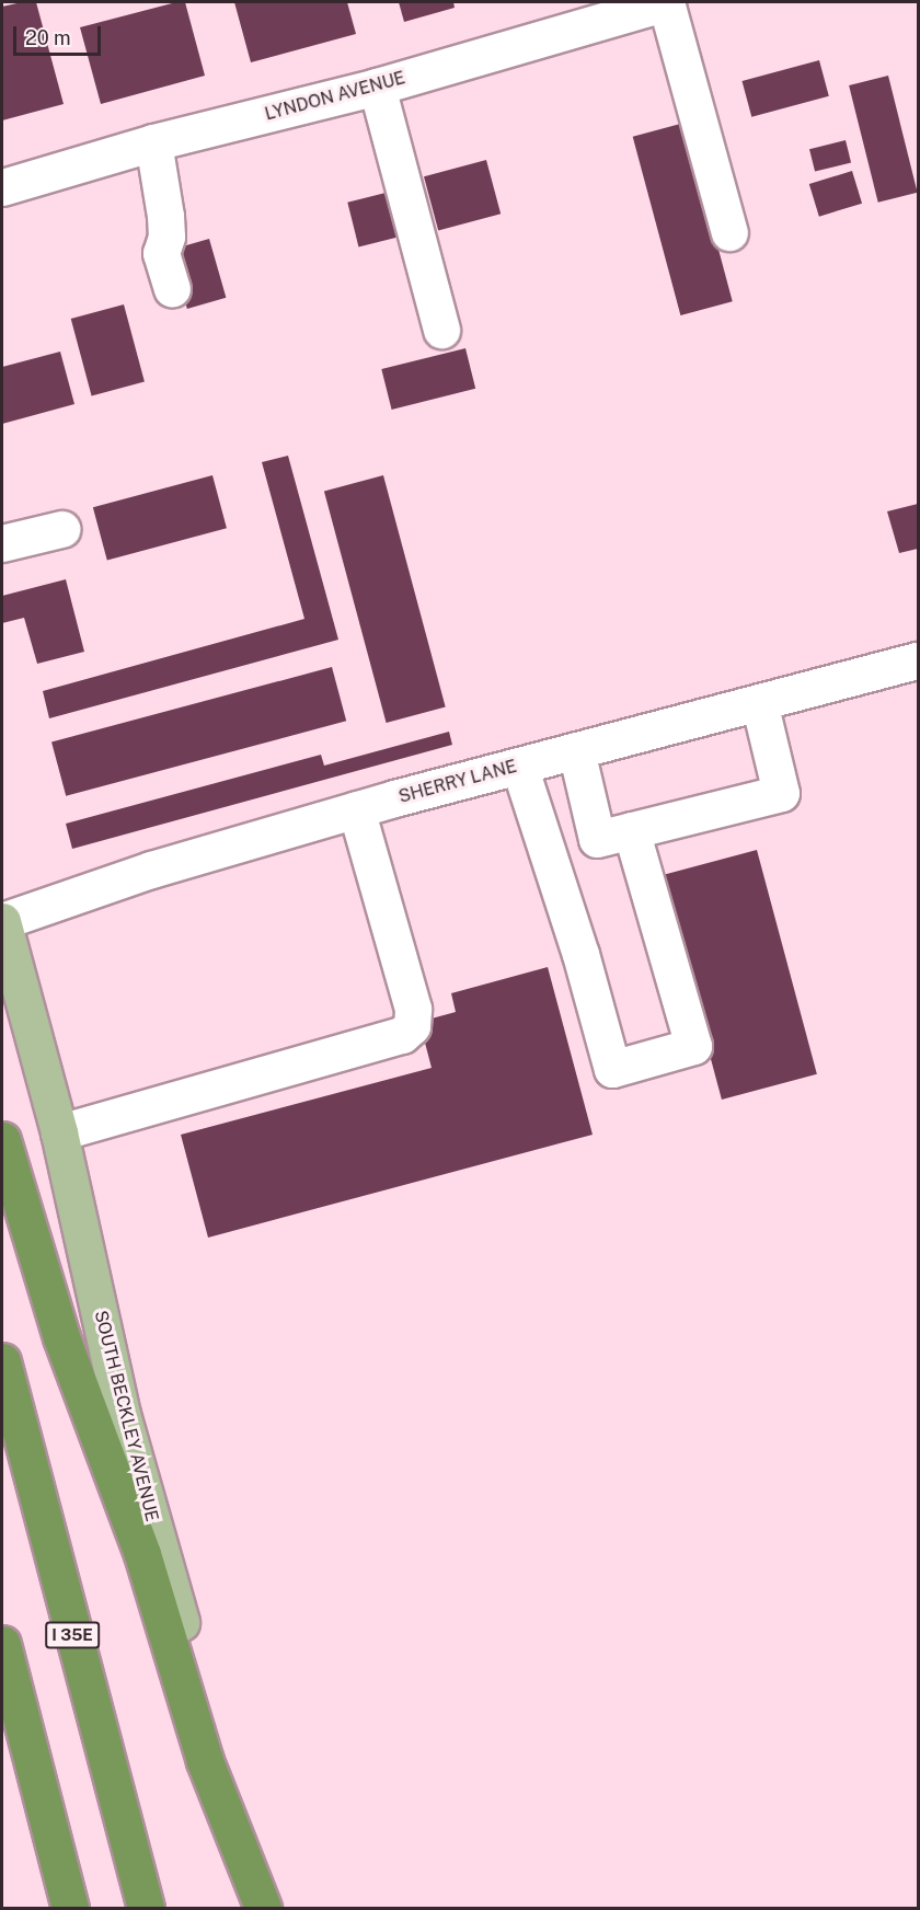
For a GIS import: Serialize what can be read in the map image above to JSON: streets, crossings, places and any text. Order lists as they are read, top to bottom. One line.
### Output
{"streets":{"highway":["I 35E"],"main road":["SOUTH BECKLEY AVENUE"],"street":["LYNDON AVENUE","SHERRY LANE"]},"crossings":[["SHERRY LANE","SOUTH BECKLEY AVENUE"]],"scale_bar":"20 m"}
